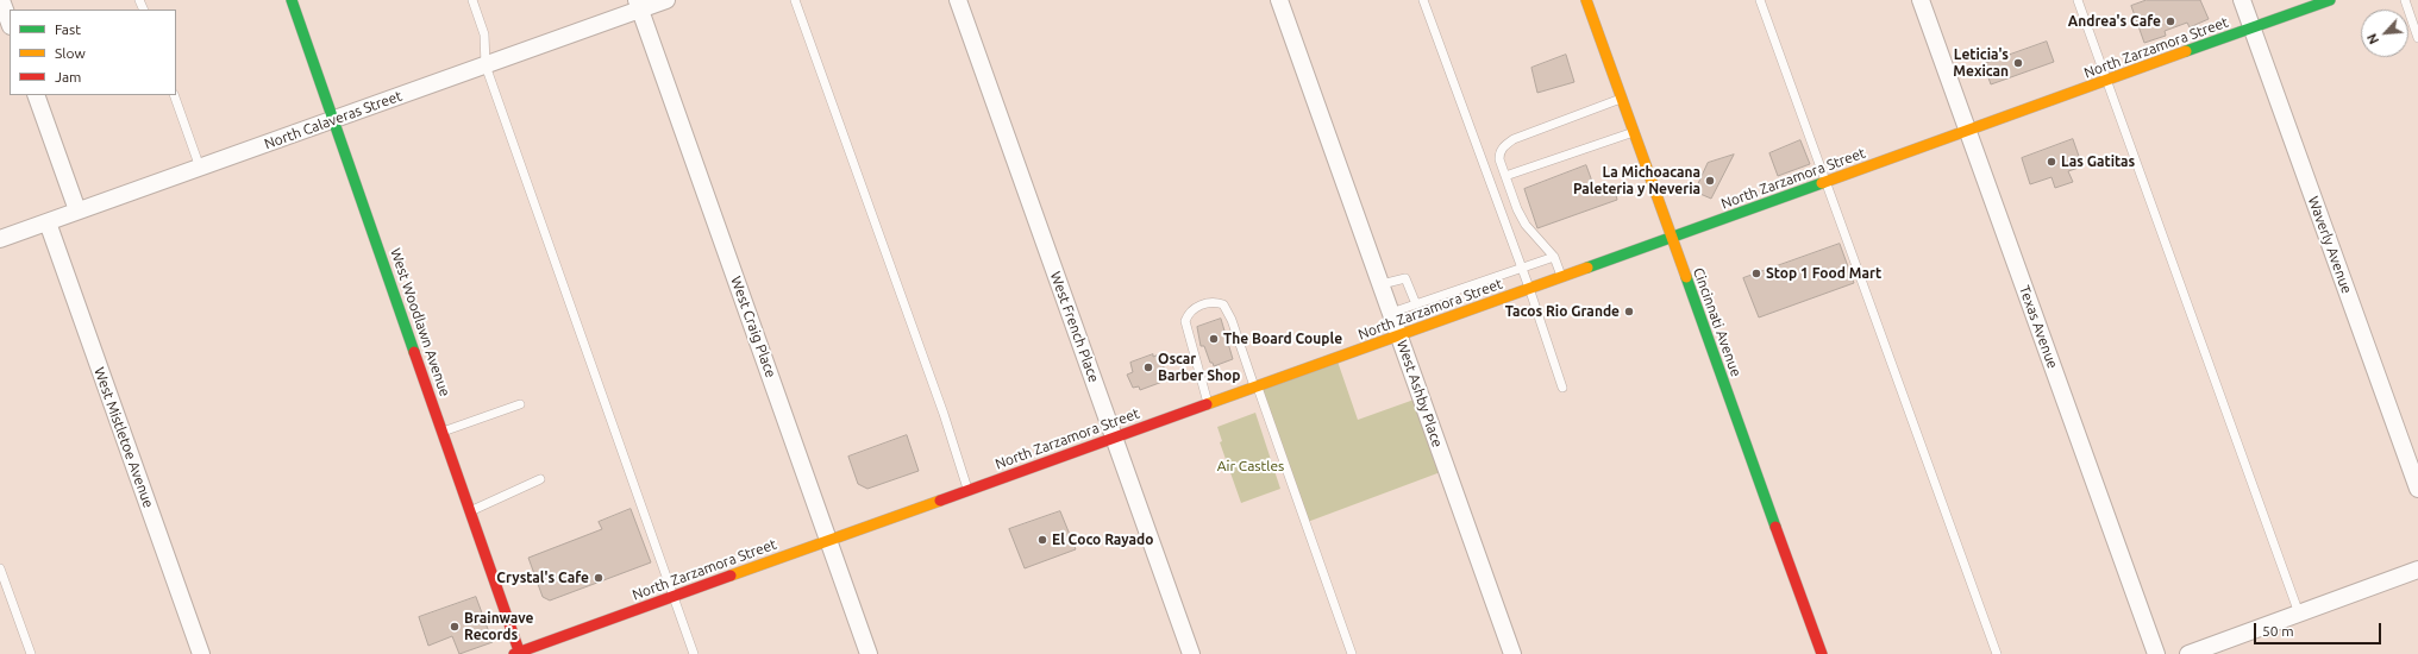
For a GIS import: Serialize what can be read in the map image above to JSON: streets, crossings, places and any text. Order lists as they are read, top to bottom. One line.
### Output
{"streets":{"street":["North Zarzamora Street","North Calaveras Street","Waverly Avenue","West Woodlawn Avenue","Cincinnati Avenue","West Craig Place","West French Place","Texas Avenue","West Ashby Place","West Mistletoe Avenue"]},"crossings":[["North Zarzamora Street","Waverly Avenue"],["North Zarzamora Street","West Woodlawn Avenue"],["North Zarzamora Street","Cincinnati Avenue"],["North Zarzamora Street","West Craig Place"],["North Zarzamora Street","West French Place"],["North Zarzamora Street","Texas Avenue"],["North Zarzamora Street","West Ashby Place"],["North Calaveras Street","West Woodlawn Avenue"],["North Calaveras Street","West Craig Place"],["North Calaveras Street","West Mistletoe Avenue"]],"parks":["Air Castles"],"places":["Andrea's Cafe","Leticia's Mexican","Las Gatitas","La Michoacana Paleteria y Neveria","Stop 1 Food Mart","Tacos Rio Grande","The Board Couple","Oscar Barber Shop","El Coco Rayado","Crystal's Cafe","Brainwave Records"],"legend":["Fast","Slow","Jam"],"scale_bar":"50 m","north":"bottom left"}
